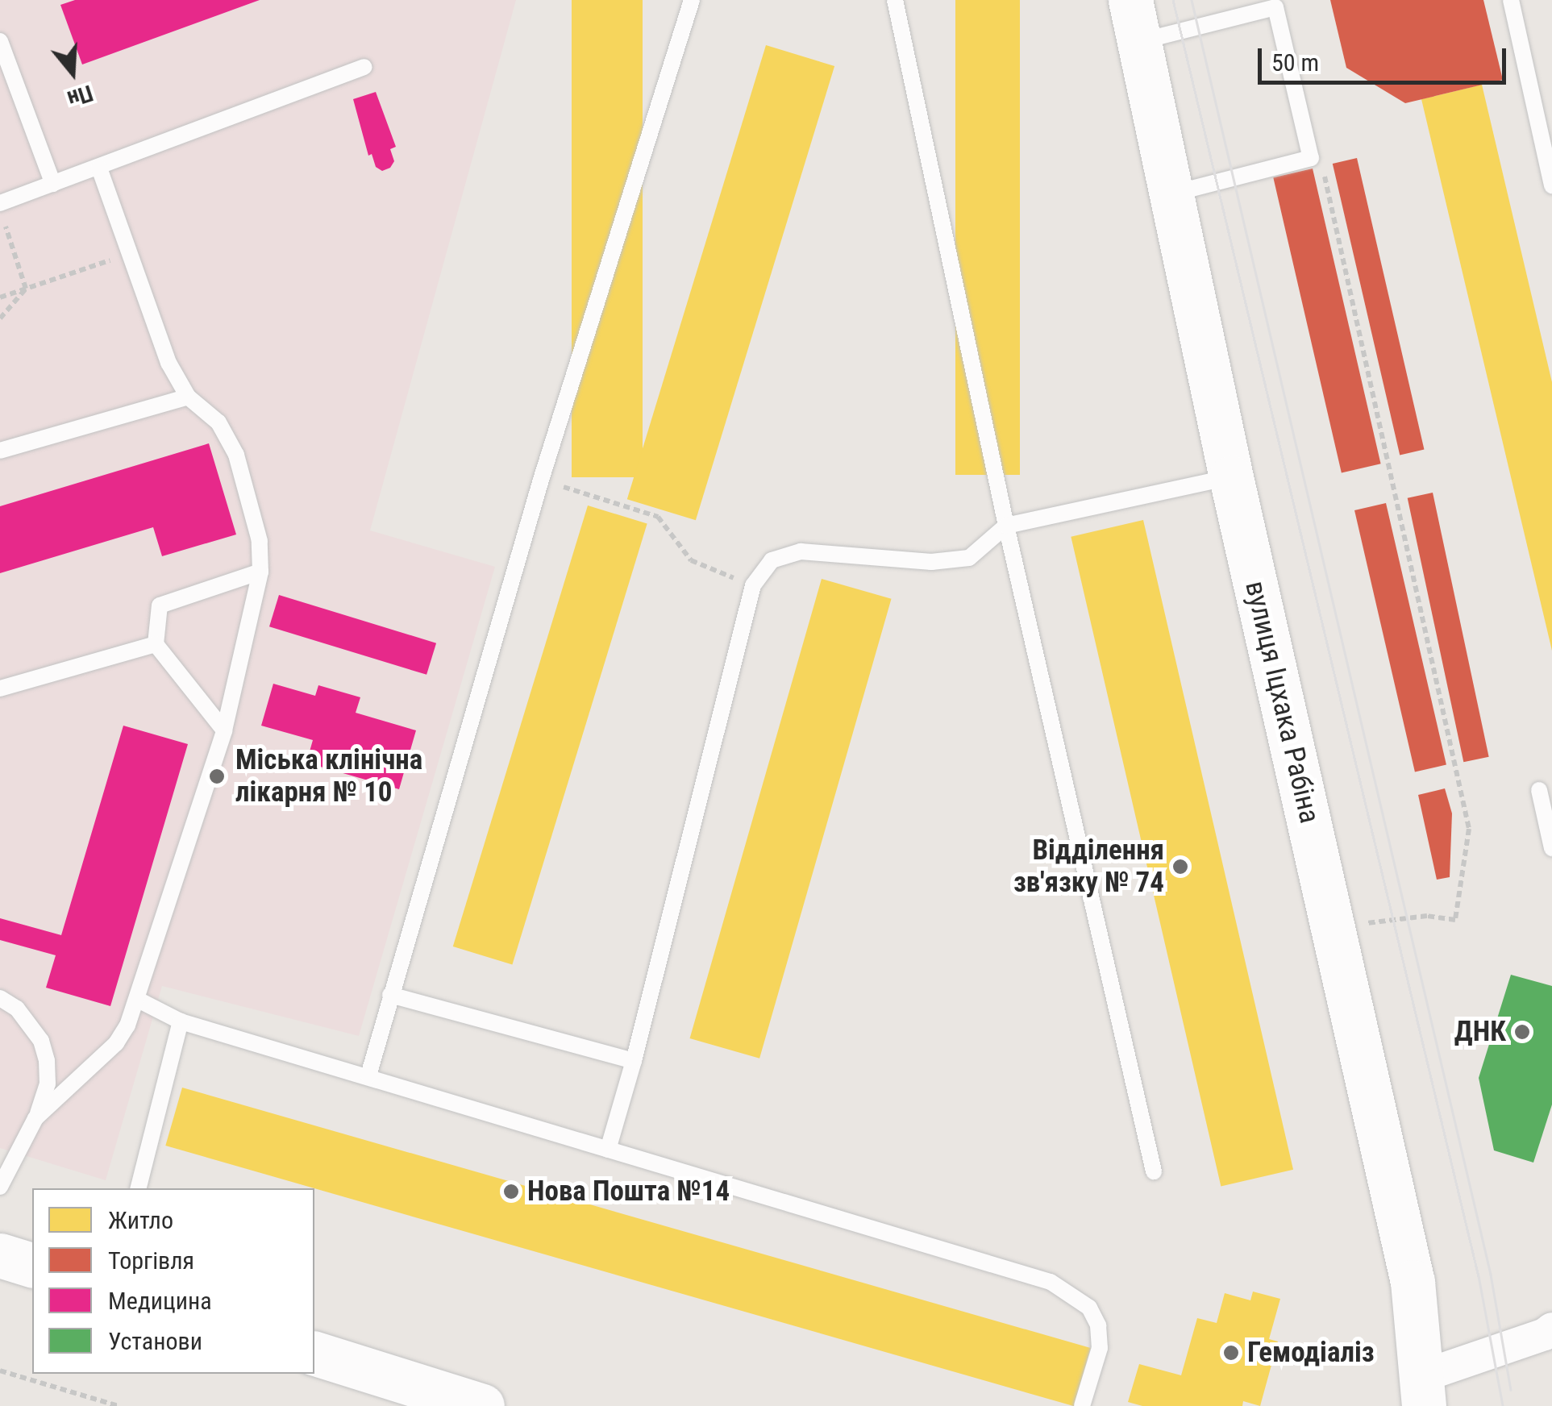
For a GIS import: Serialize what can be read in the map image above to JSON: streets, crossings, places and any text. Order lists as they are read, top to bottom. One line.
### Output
{"streets":{"street":["вулиця Іцхака Рабіна"]},"places":["Міська клінічна лікарня № 10","Відділення зв'язку № 74","ДНК","Нова Пошта №14","Гемодіаліз"],"legend":["Житло","Торгівля","Медицина","Установи"],"scale_bar":"50 m","north":"bottom"}
